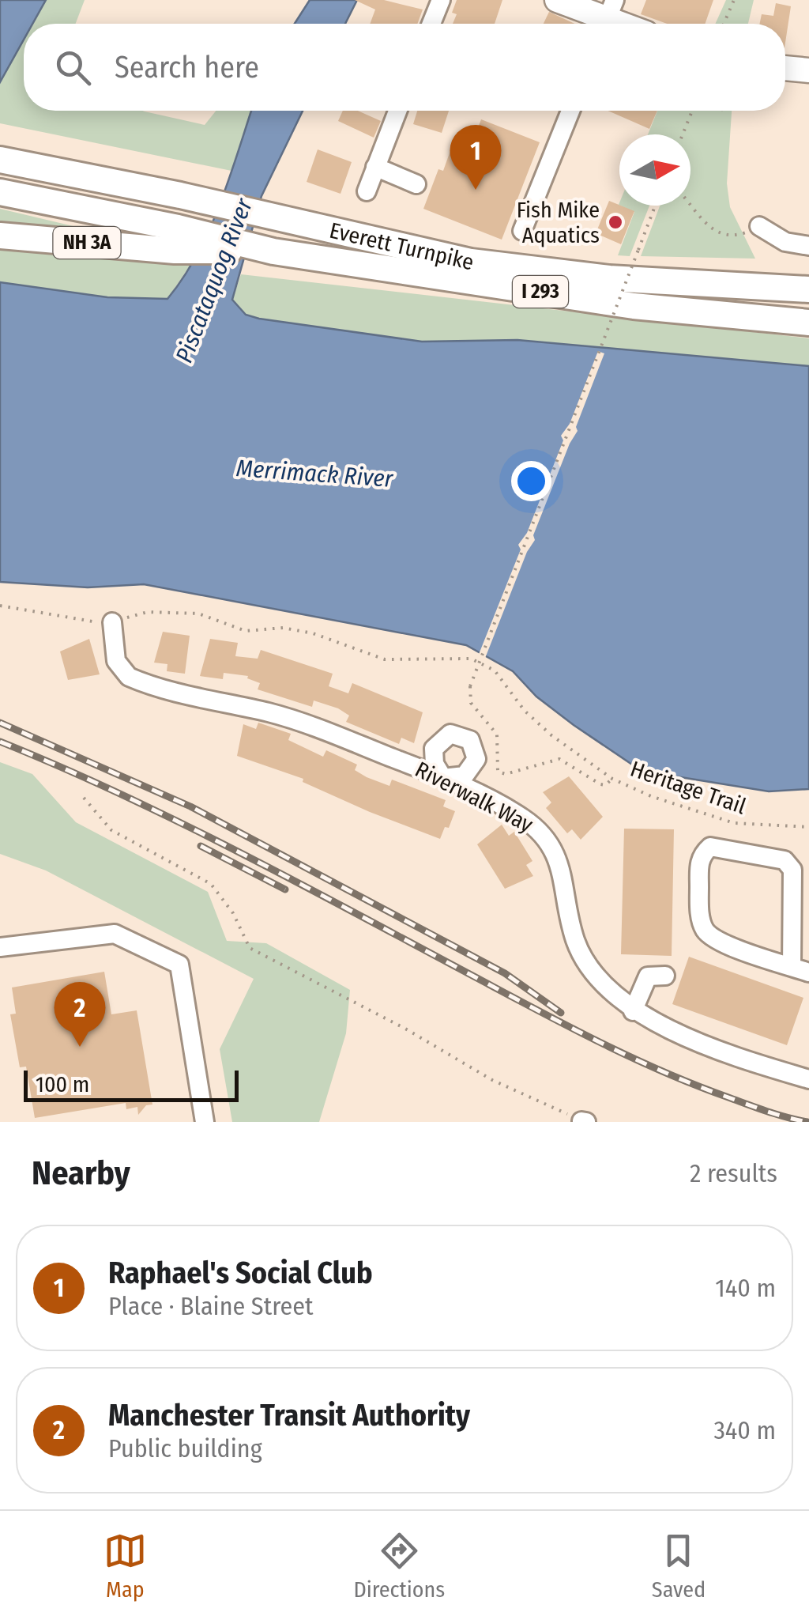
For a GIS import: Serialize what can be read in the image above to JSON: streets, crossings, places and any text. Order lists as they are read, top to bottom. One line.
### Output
{"streets":{"highway":["NH 3A","Everett Turnpike","I 293"],"street":["Riverwalk Way"],"path":["Heritage Trail"]},"crossings":[["NH 3A","Everett Turnpike"],["Heritage Trail","Riverwalk Way"]],"water":["Piscataquog River","Merrimack River"],"places":["Fish Mike Aquatics"],"scale_bar":"100 m","north":"right","page":{"search":"Search here","pins":["1","2"],"scale":"100 m","heading":["Nearby","2 results"],"list":[{"mark":"1","name":"Raphael's Social Club","note":"Place · Blaine Street","value":"140 m"},{"mark":"2","name":"Manchester Transit Authority","note":"Public building","value":"340 m"}],"nav":["Map","Directions","Saved"]}}
